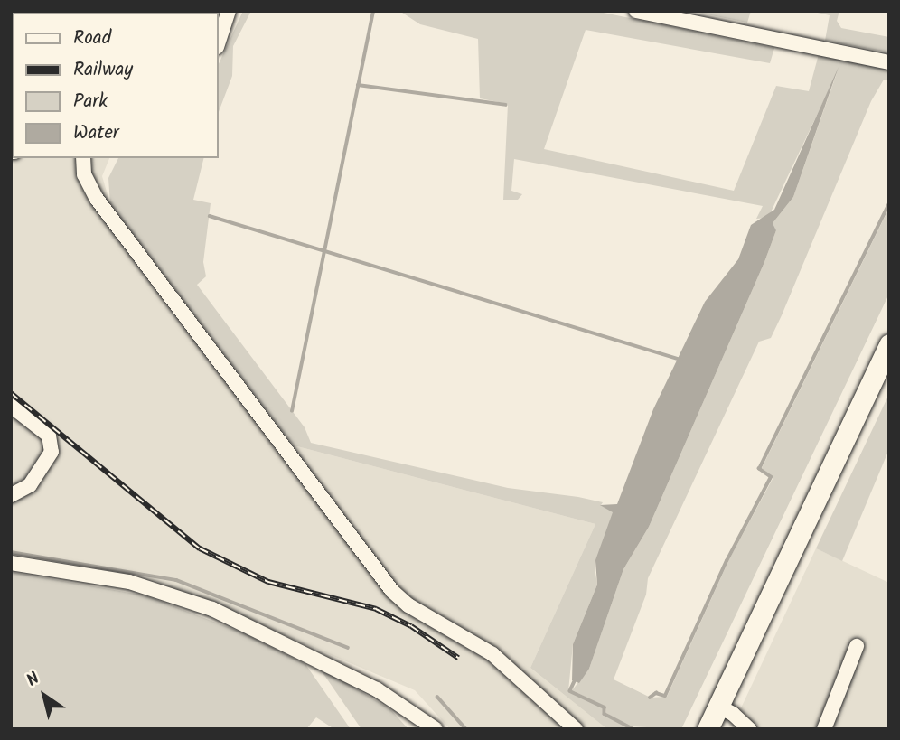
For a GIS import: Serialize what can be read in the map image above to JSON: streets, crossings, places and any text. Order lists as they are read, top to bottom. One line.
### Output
{"legend":["Road","Railway","Park","Water"],"north":"top left"}
